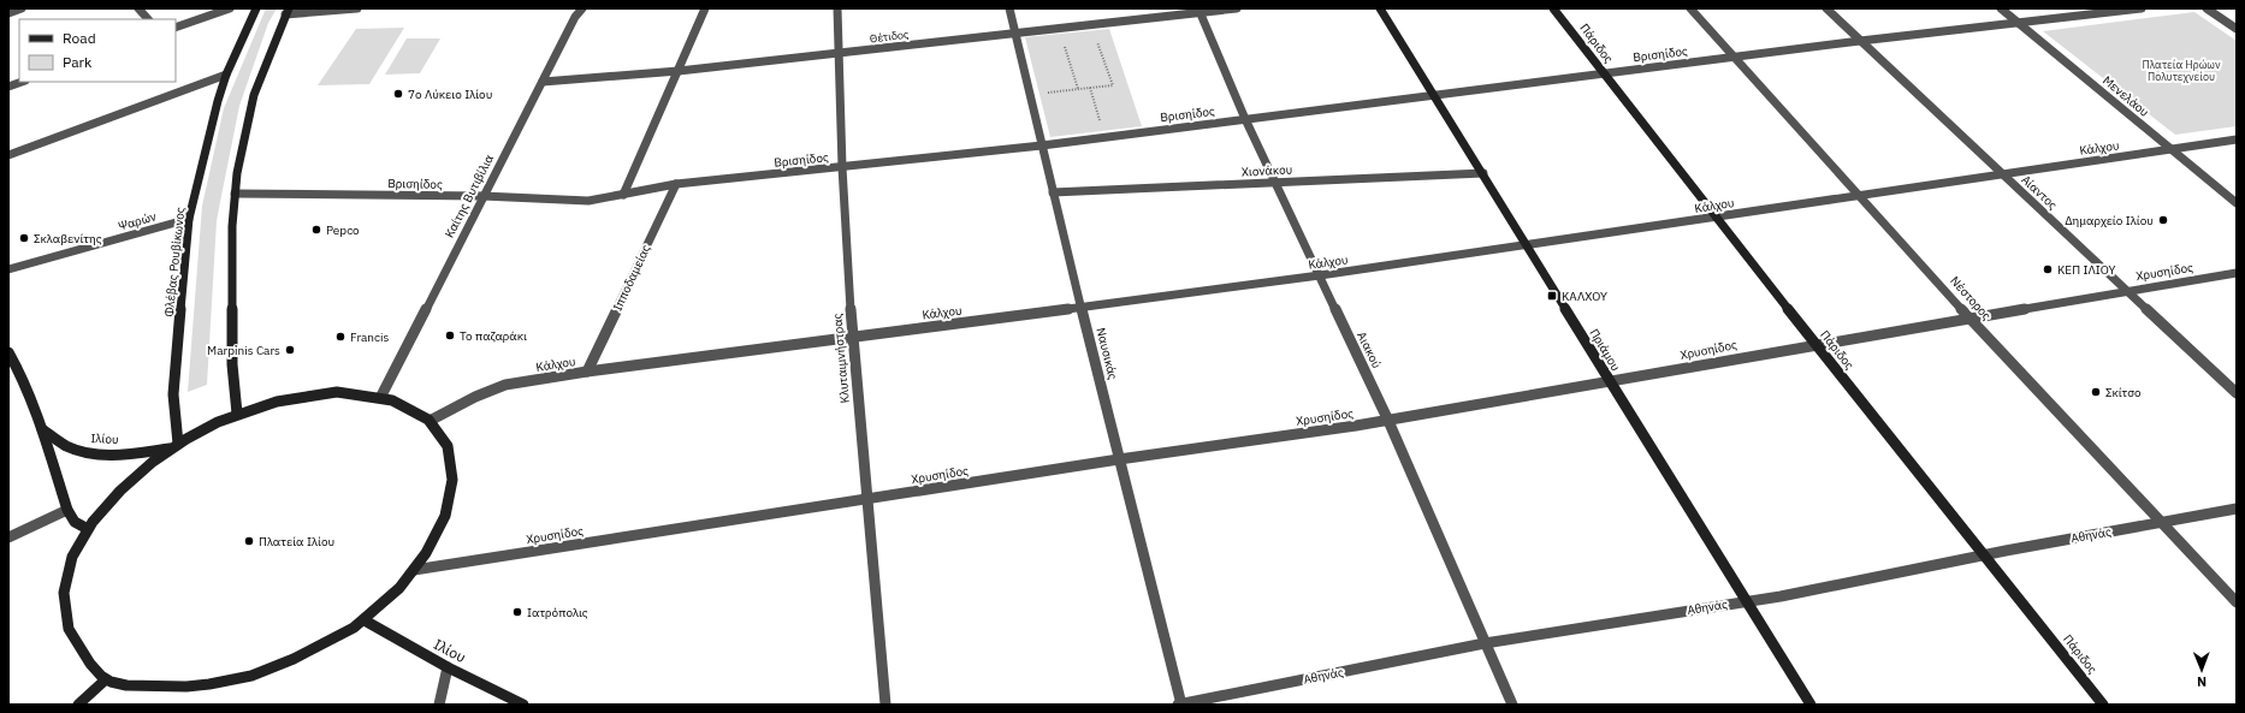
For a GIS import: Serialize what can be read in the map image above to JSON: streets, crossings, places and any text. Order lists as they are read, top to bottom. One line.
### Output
{"streets":{"street":["Θέτιδος","Πάριδος","Βρισηίδος","Μενελάου","Κάλχου","Χιονάκου","Αίαντος","Καίτης Βυτιβίλια","Ψαρών","Φλέβας Ρουβίκωνος","Χρυσηίδος","Ιπποδαμείας","Νέστορος","Αιακού","Πριάμου","Ναυσικάς","Κλυταιμνήστρας","Ιλίου","Αθηνάς"]},"crossings":[["Θέτιδος","Καίτης Βυτιβίλια"],["Θέτιδος","Αιακού"],["Θέτιδος","Ναυσικάς"],["Θέτιδος","Κλυταιμνήστρας"],["Πάριδος","Βρισηίδος"],["Πάριδος","Κάλχου"],["Πάριδος","Χρυσηίδος"],["Πάριδος","Αθηνάς"],["Βρισηίδος","Μενελάου"],["Βρισηίδος","Αίαντος"],["Βρισηίδος","Καίτης Βυτιβίλια"],["Βρισηίδος","Ιπποδαμείας"],["Βρισηίδος","Νέστορος"],["Βρισηίδος","Αιακού"],["Βρισηίδος","Πριάμου"],["Βρισηίδος","Ναυσικάς"],["Βρισηίδος","Κλυταιμνήστρας"],["Μενελάου","Κάλχου"],["Κάλχου","Αίαντος"],["Κάλχου","Ιπποδαμείας"],["Κάλχου","Νέστορος"],["Κάλχου","Αιακού"],["Κάλχου","Πριάμου"],["Κάλχου","Ναυσικάς"],["Κάλχου","Κλυταιμνήστρας"],["Χιονάκου","Αιακού"],["Χιονάκου","Πριάμου"],["Χιονάκου","Ναυσικάς"],["Αίαντος","Χρυσηίδος"],["Ψαρών","Φλέβας Ρουβίκωνος"],["Φλέβας Ρουβίκωνος","Ιλίου"],["Χρυσηίδος","Νέστορος"],["Χρυσηίδος","Αιακού"],["Χρυσηίδος","Πριάμου"],["Χρυσηίδος","Ναυσικάς"],["Χρυσηίδος","Κλυταιμνήστρας"],["Νέστορος","Αθηνάς"],["Αιακού","Αθηνάς"],["Πριάμου","Αθηνάς"],["Ναυσικάς","Αθηνάς"]],"parks":["Πλατεία Ηρώων Πολυτεχνείου"],"places":{"other":["7ο Λύκειο Ιλίου","Δημαρχείο Ιλίου","Pepco","Σκλαβενίτης","ΚΕΠ ΙΛΙΟΥ","Το παζαράκι","Francis","Marpinis Cars","Σκίτσο","Πλατεία Ιλίου","Ιατρόπολις"],"transit":["ΚΑΛΧΟΥ"]},"legend":["Road","Park"],"north":"bottom"}
